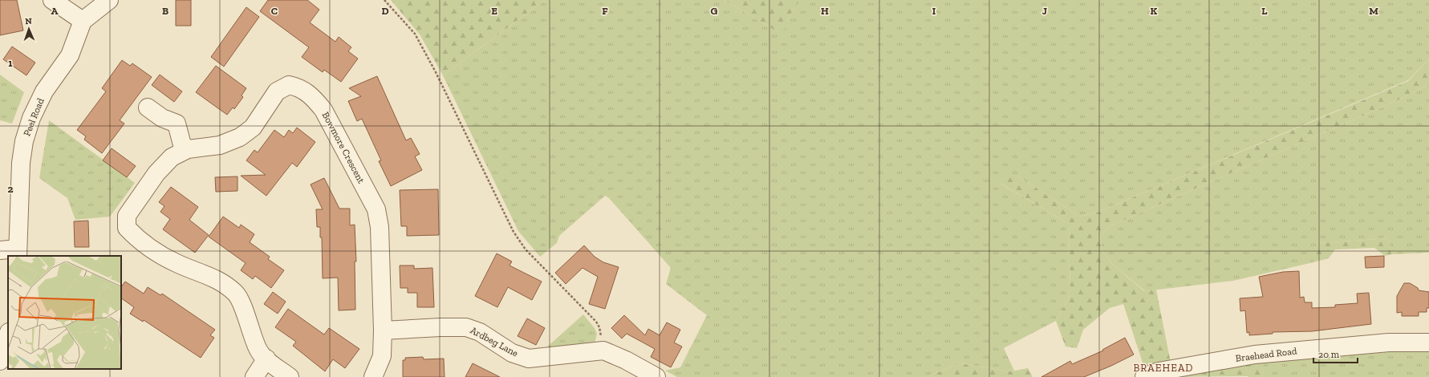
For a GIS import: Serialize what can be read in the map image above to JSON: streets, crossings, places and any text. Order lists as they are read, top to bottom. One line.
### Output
{"streets":{"street":["Peel Road","Bowmore Crescent","Ardbeg Lane","Braehead Road"]},"crossings":[["Bowmore Crescent","Ardbeg Lane"]],"districts":["BRAEHEAD"],"scale_bar":"20 m","north":"top","grid":{"columns":["A","B","C","D","E","F","G","H","I","J","K","L","M"],"rows":["1","2"]}}
